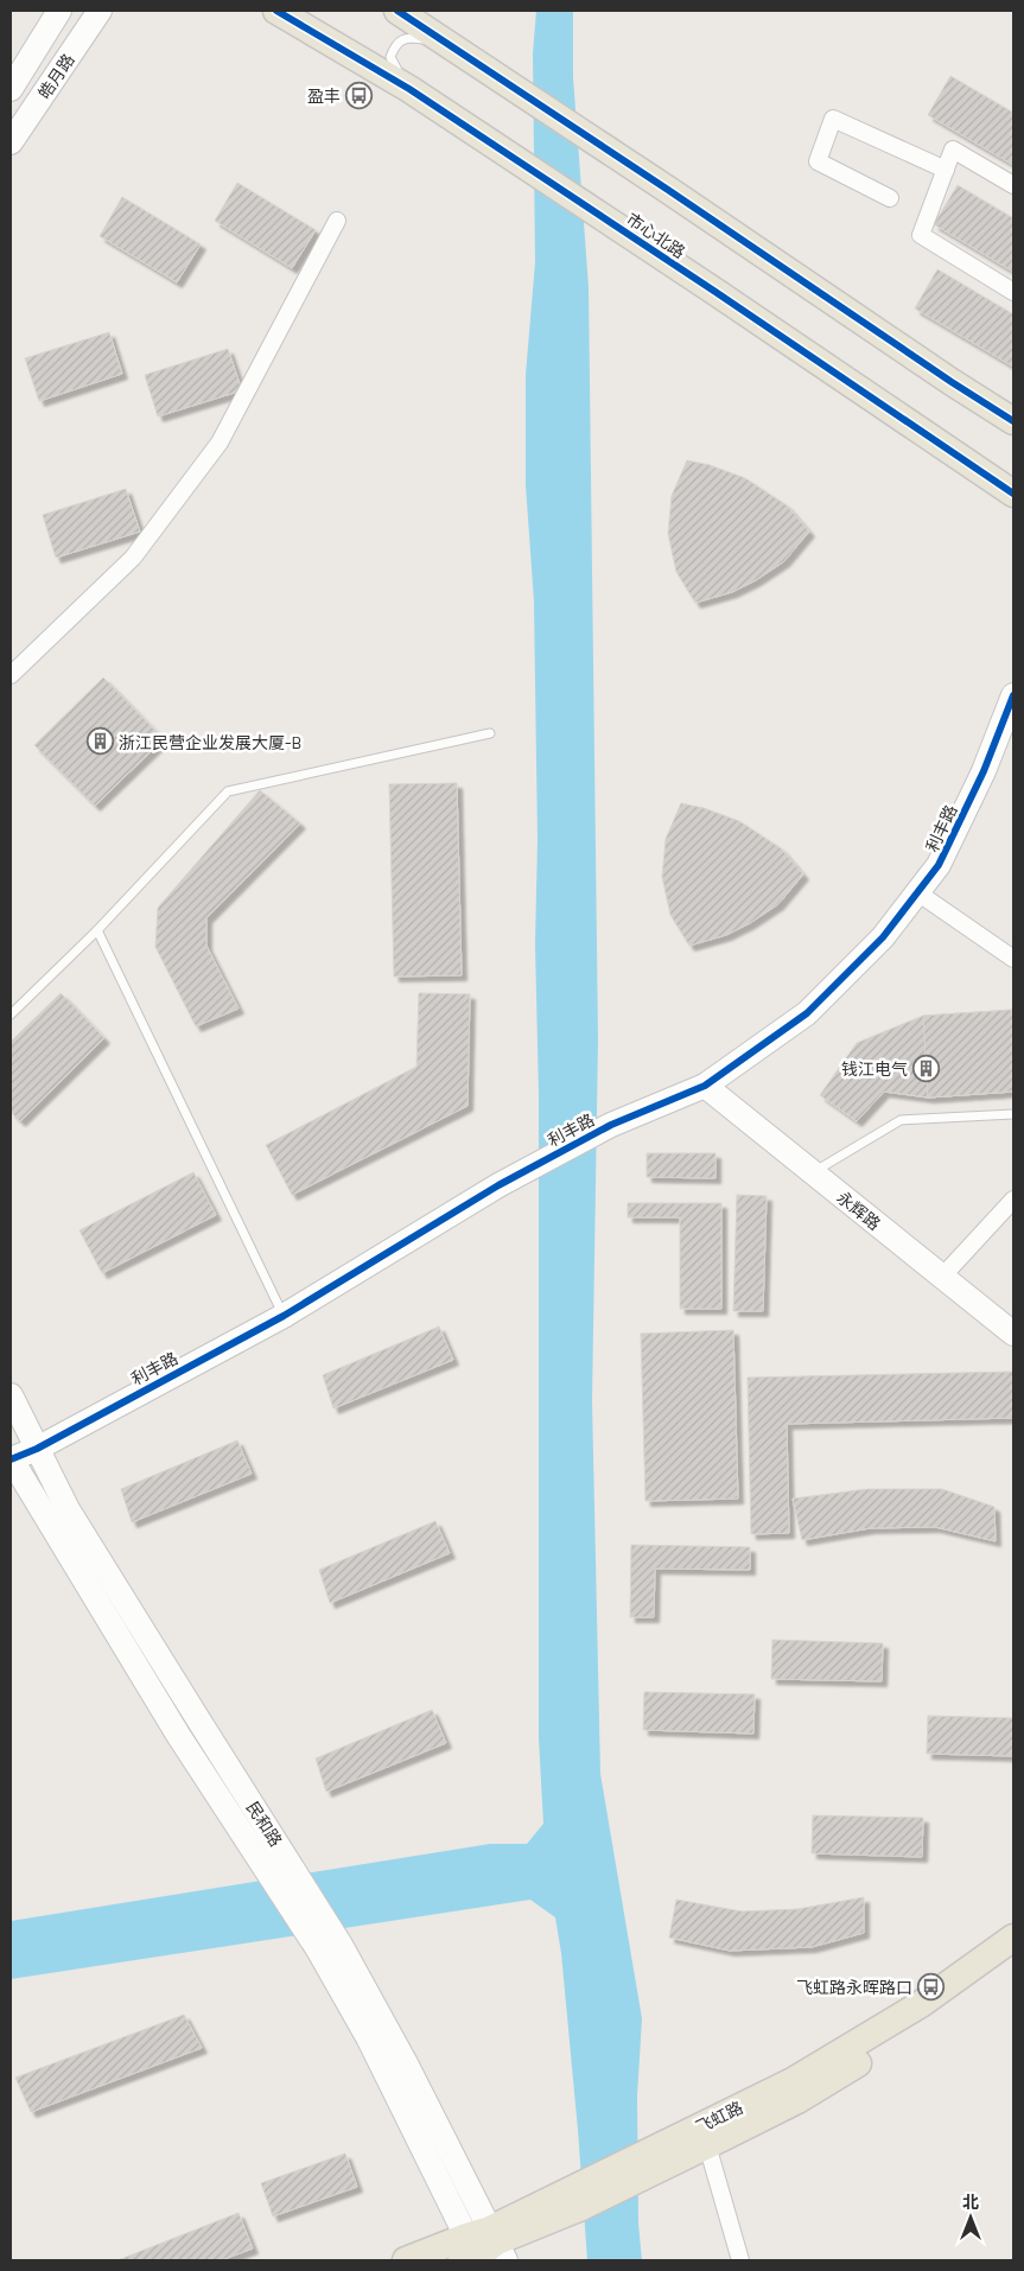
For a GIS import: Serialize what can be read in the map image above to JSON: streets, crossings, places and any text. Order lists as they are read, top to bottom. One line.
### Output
{"streets":{"main road":["皓月路","市心北路","利丰路","永辉路","民和路","飞虹路"]},"crossings":[["利丰路","永辉路"],["利丰路","民和路"],["民和路","飞虹路"]],"places":{"bus stop":["盈丰","飞虹路永晖路口"],"building":["浙江民营企业发展大厦-B","钱江电气"]},"north":"top"}
